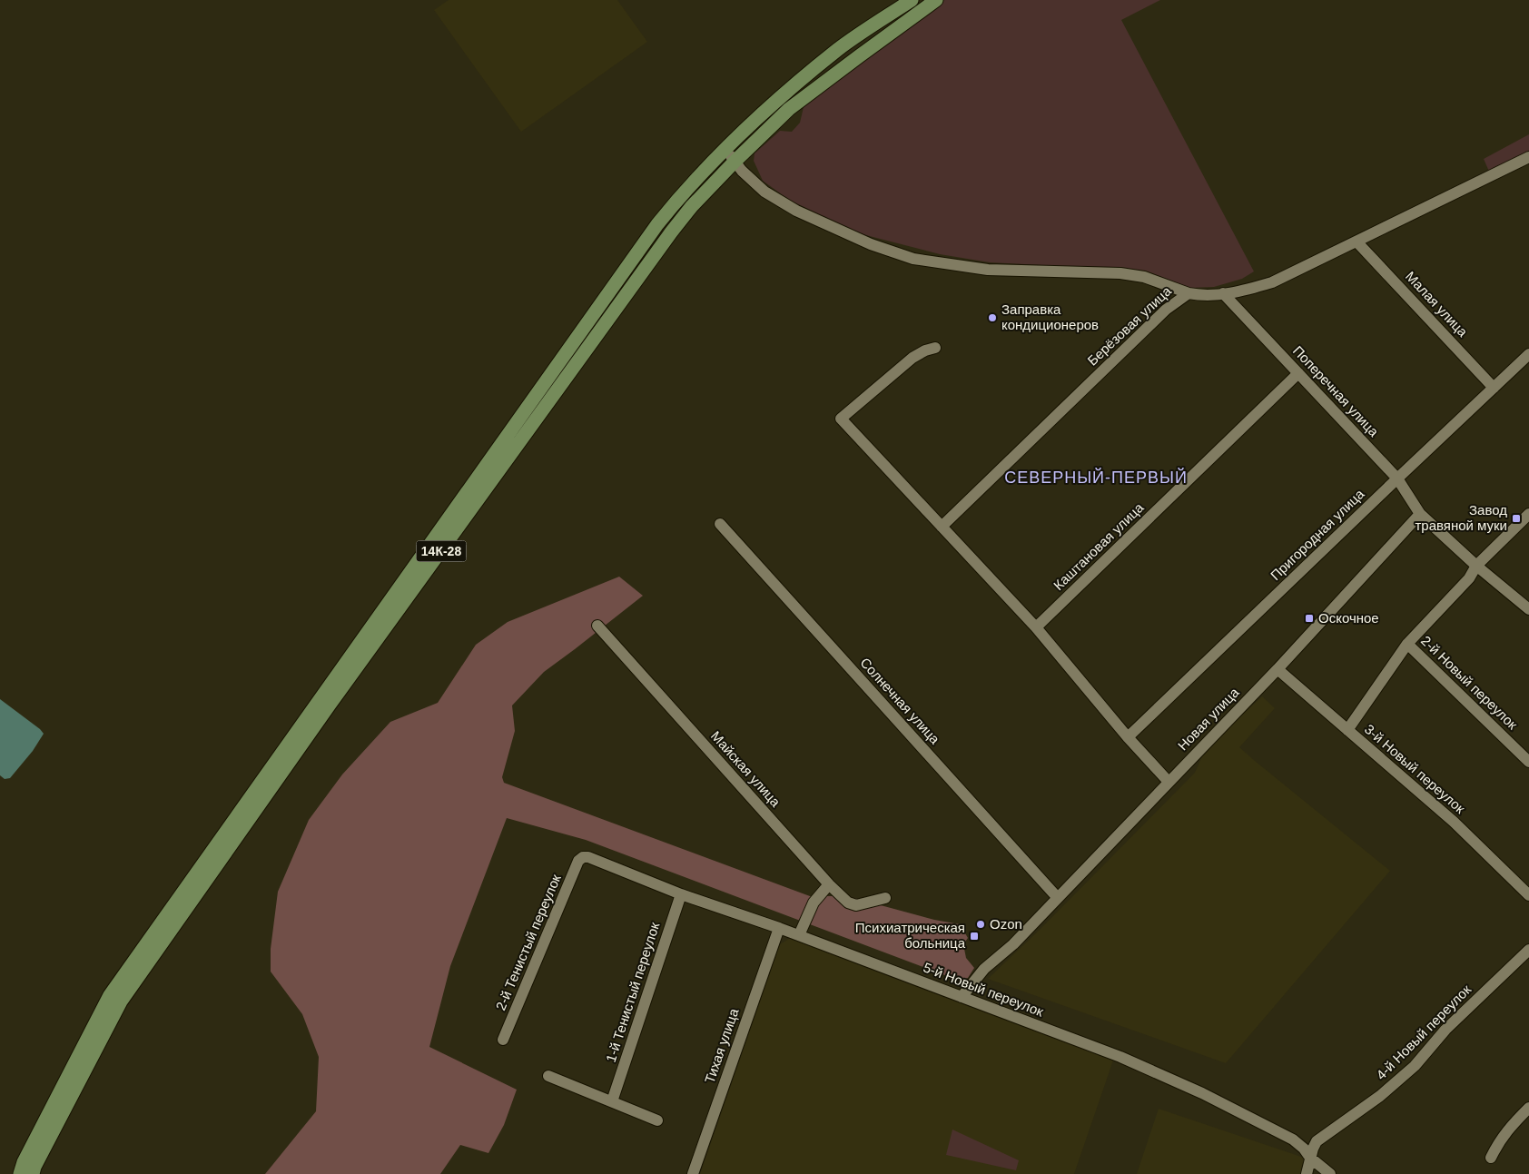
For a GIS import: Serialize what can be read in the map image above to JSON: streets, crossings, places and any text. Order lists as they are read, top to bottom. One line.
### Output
{"streets":{"main road":["14К-28"],"street":["Малая улица","Берёзовая улица","Поперечная улица","Пригородная улица","Каштановая улица","2-й Новый переулок","Солнечная улица","Новая улица","Майская улица","3-й Новый переулок","2-й Тенистый переулок","5-й Новый переулок","1-й Тенистый переулок","4-й Новый переулок","Тихая улица"]},"crossings":[["Малая улица","Берёзовая улица"],["Малая улица","Пригородная улица"],["Берёзовая улица","Поперечная улица"],["Поперечная улица","Пригородная улица"],["Поперечная улица","Каштановая улица"],["Поперечная улица","Новая улица"],["Солнечная улица","Новая улица"],["Новая улица","3-й Новый переулок"],["Новая улица","5-й Новый переулок"],["2-й Тенистый переулок","5-й Новый переулок"],["5-й Новый переулок","1-й Тенистый переулок"],["5-й Новый переулок","4-й Новый переулок"],["5-й Новый переулок","Тихая улица"]],"districts":["СЕВЕРНЫЙ-ПЕРВЫЙ"],"places":{"other":["Заправка кондиционеров","Ozon"],"transit":["Завод травяной муки","Оскочное","Психиатрическая больница"]}}
